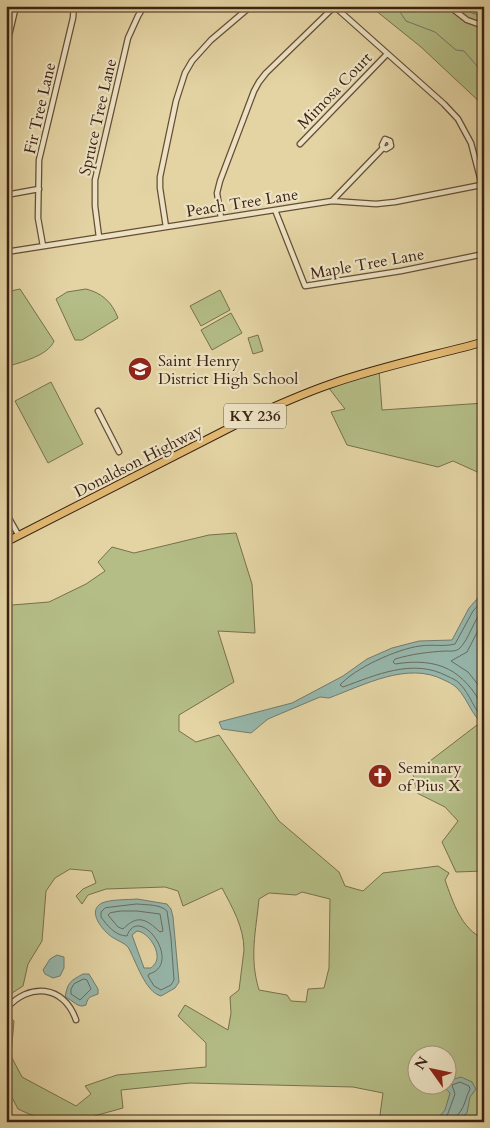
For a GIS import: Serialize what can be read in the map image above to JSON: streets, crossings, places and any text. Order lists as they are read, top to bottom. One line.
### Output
{"streets":{"main road":["KY 236","Donaldson Highway"],"street":["Mimosa Court","Fir Tree Lane","Spruce Tree Lane","Peach Tree Lane","Maple Tree Lane"]},"crossings":[["Fir Tree Lane","Peach Tree Lane"],["Spruce Tree Lane","Peach Tree Lane"],["Peach Tree Lane","Maple Tree Lane"]],"places":{"school or university":["Saint Henry District High School"],"church":["Seminary of Pius X"]},"north":"top left"}
